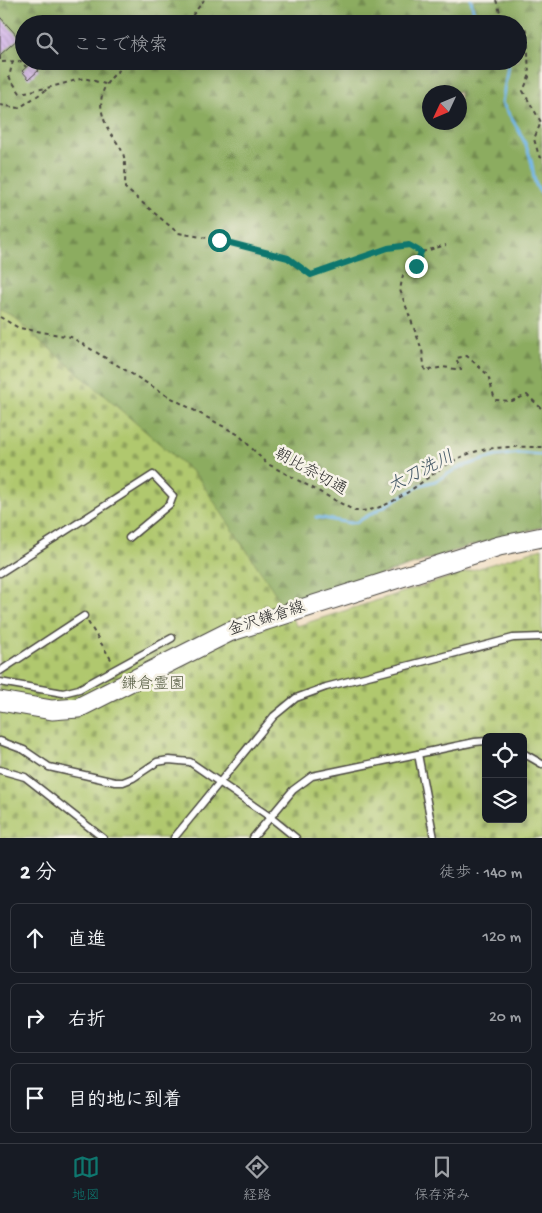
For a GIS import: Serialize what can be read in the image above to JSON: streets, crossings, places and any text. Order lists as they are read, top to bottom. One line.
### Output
{"streets":{"main road":["金沢鎌倉線"],"path":["朝比奈切通"]},"water":["太刀洗川"],"parks":["鎌倉霊園"],"north":"bottom left","page":{"search":"ここで検索","heading":["2 分","徒歩 · 140 m"],"list":[["直進","120 m"],["右折","20 m"],"目的地に到着"],"nav":["地図","経路","保存済み"]}}
